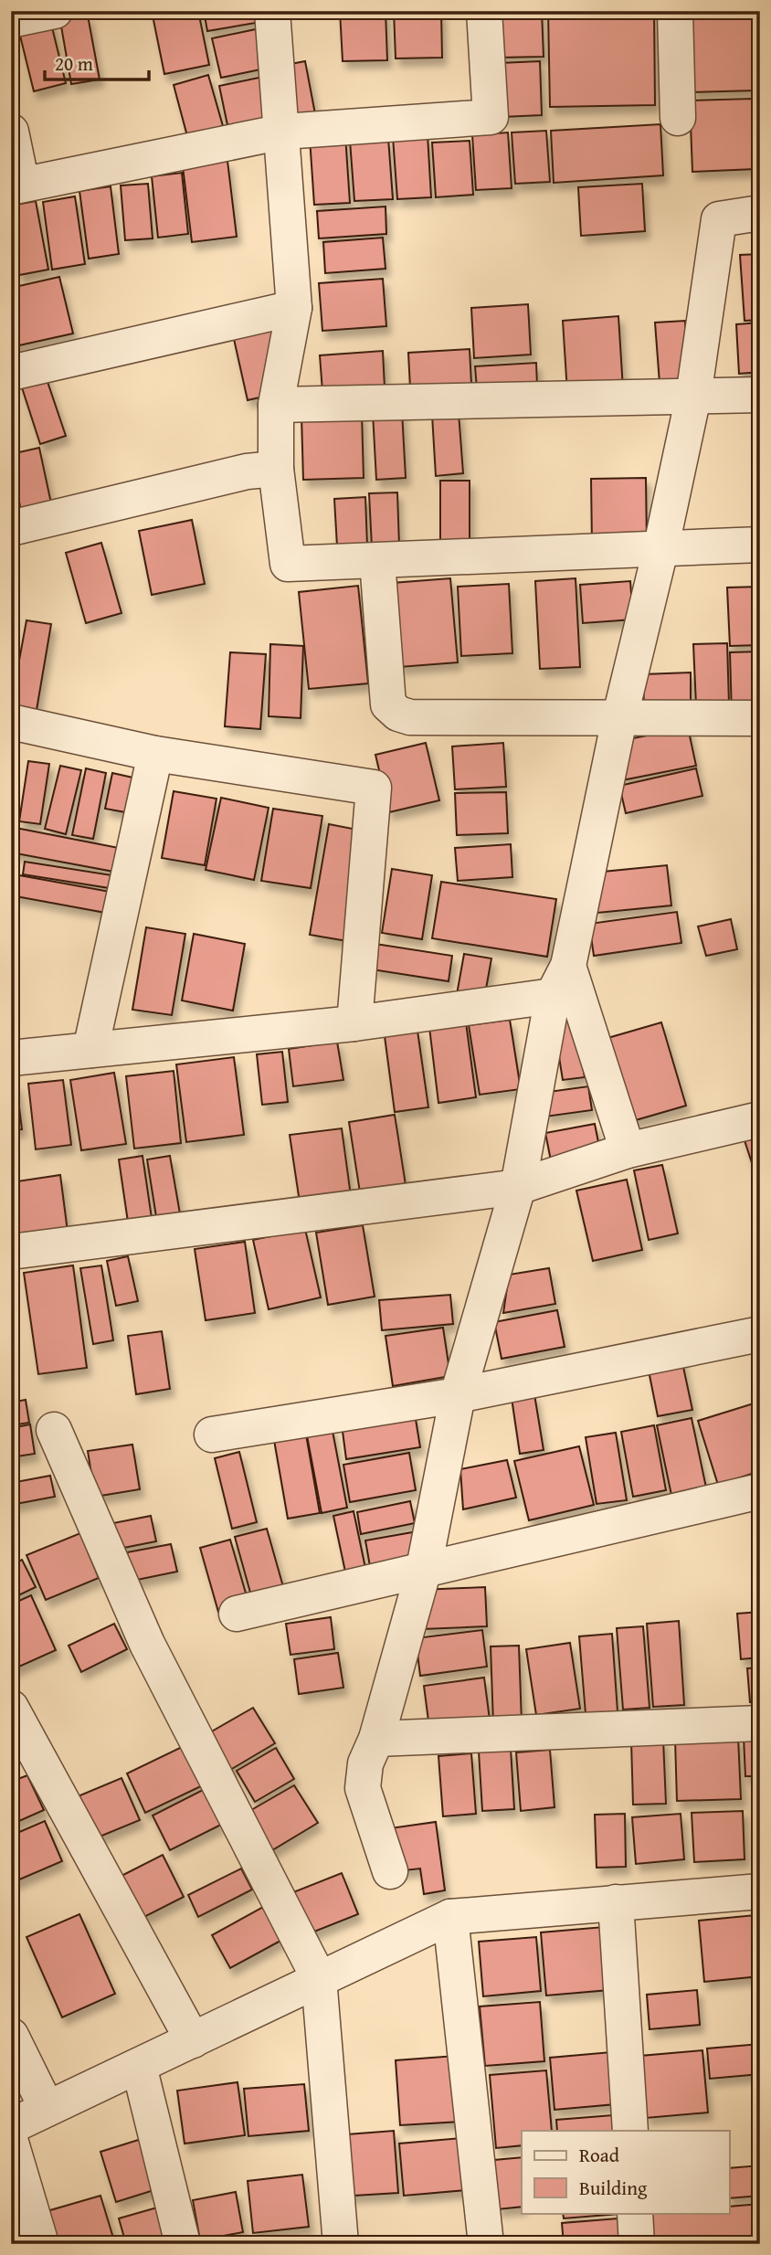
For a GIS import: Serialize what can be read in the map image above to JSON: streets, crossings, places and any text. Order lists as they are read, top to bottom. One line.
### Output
{"legend":["Road","Building"],"scale_bar":"20 m"}
